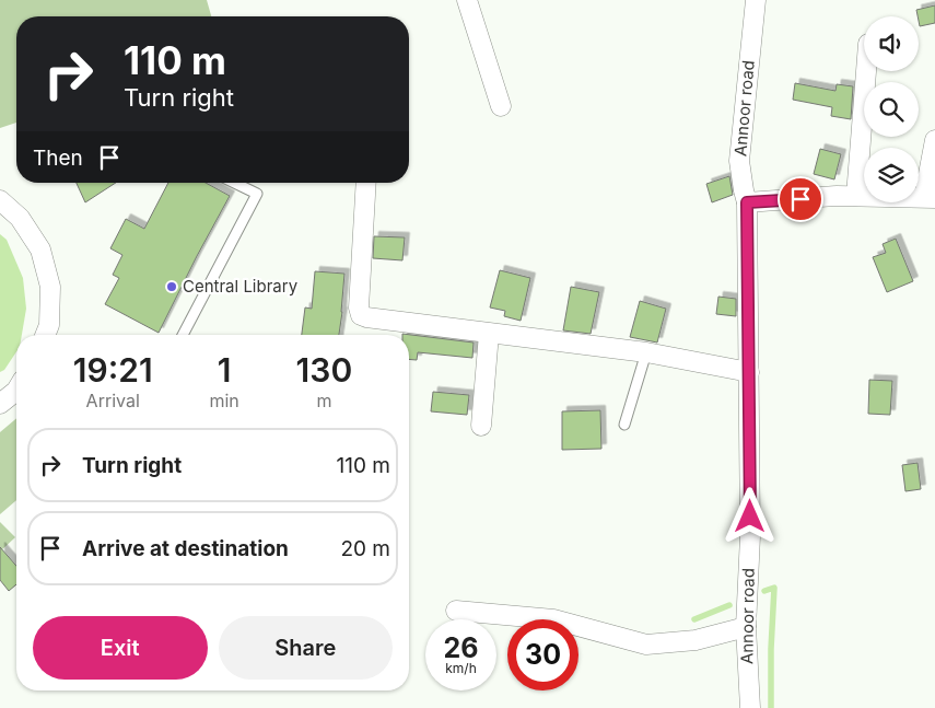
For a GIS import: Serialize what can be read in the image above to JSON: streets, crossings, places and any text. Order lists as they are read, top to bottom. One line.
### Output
{"streets":{"street":["Annoor road"]},"places":["Central Library"],"page":{"turn":["110 m","Turn right"],"then":"Then","eta":["19:21","Arrival","1","min","130","m"],"list":[{"name":"Turn right","value":"110 m"},{"name":"Arrive at destination","value":"20 m"}],"buttons":["Exit","Share"],"speed":"26 km/h","limit":"30"}}
